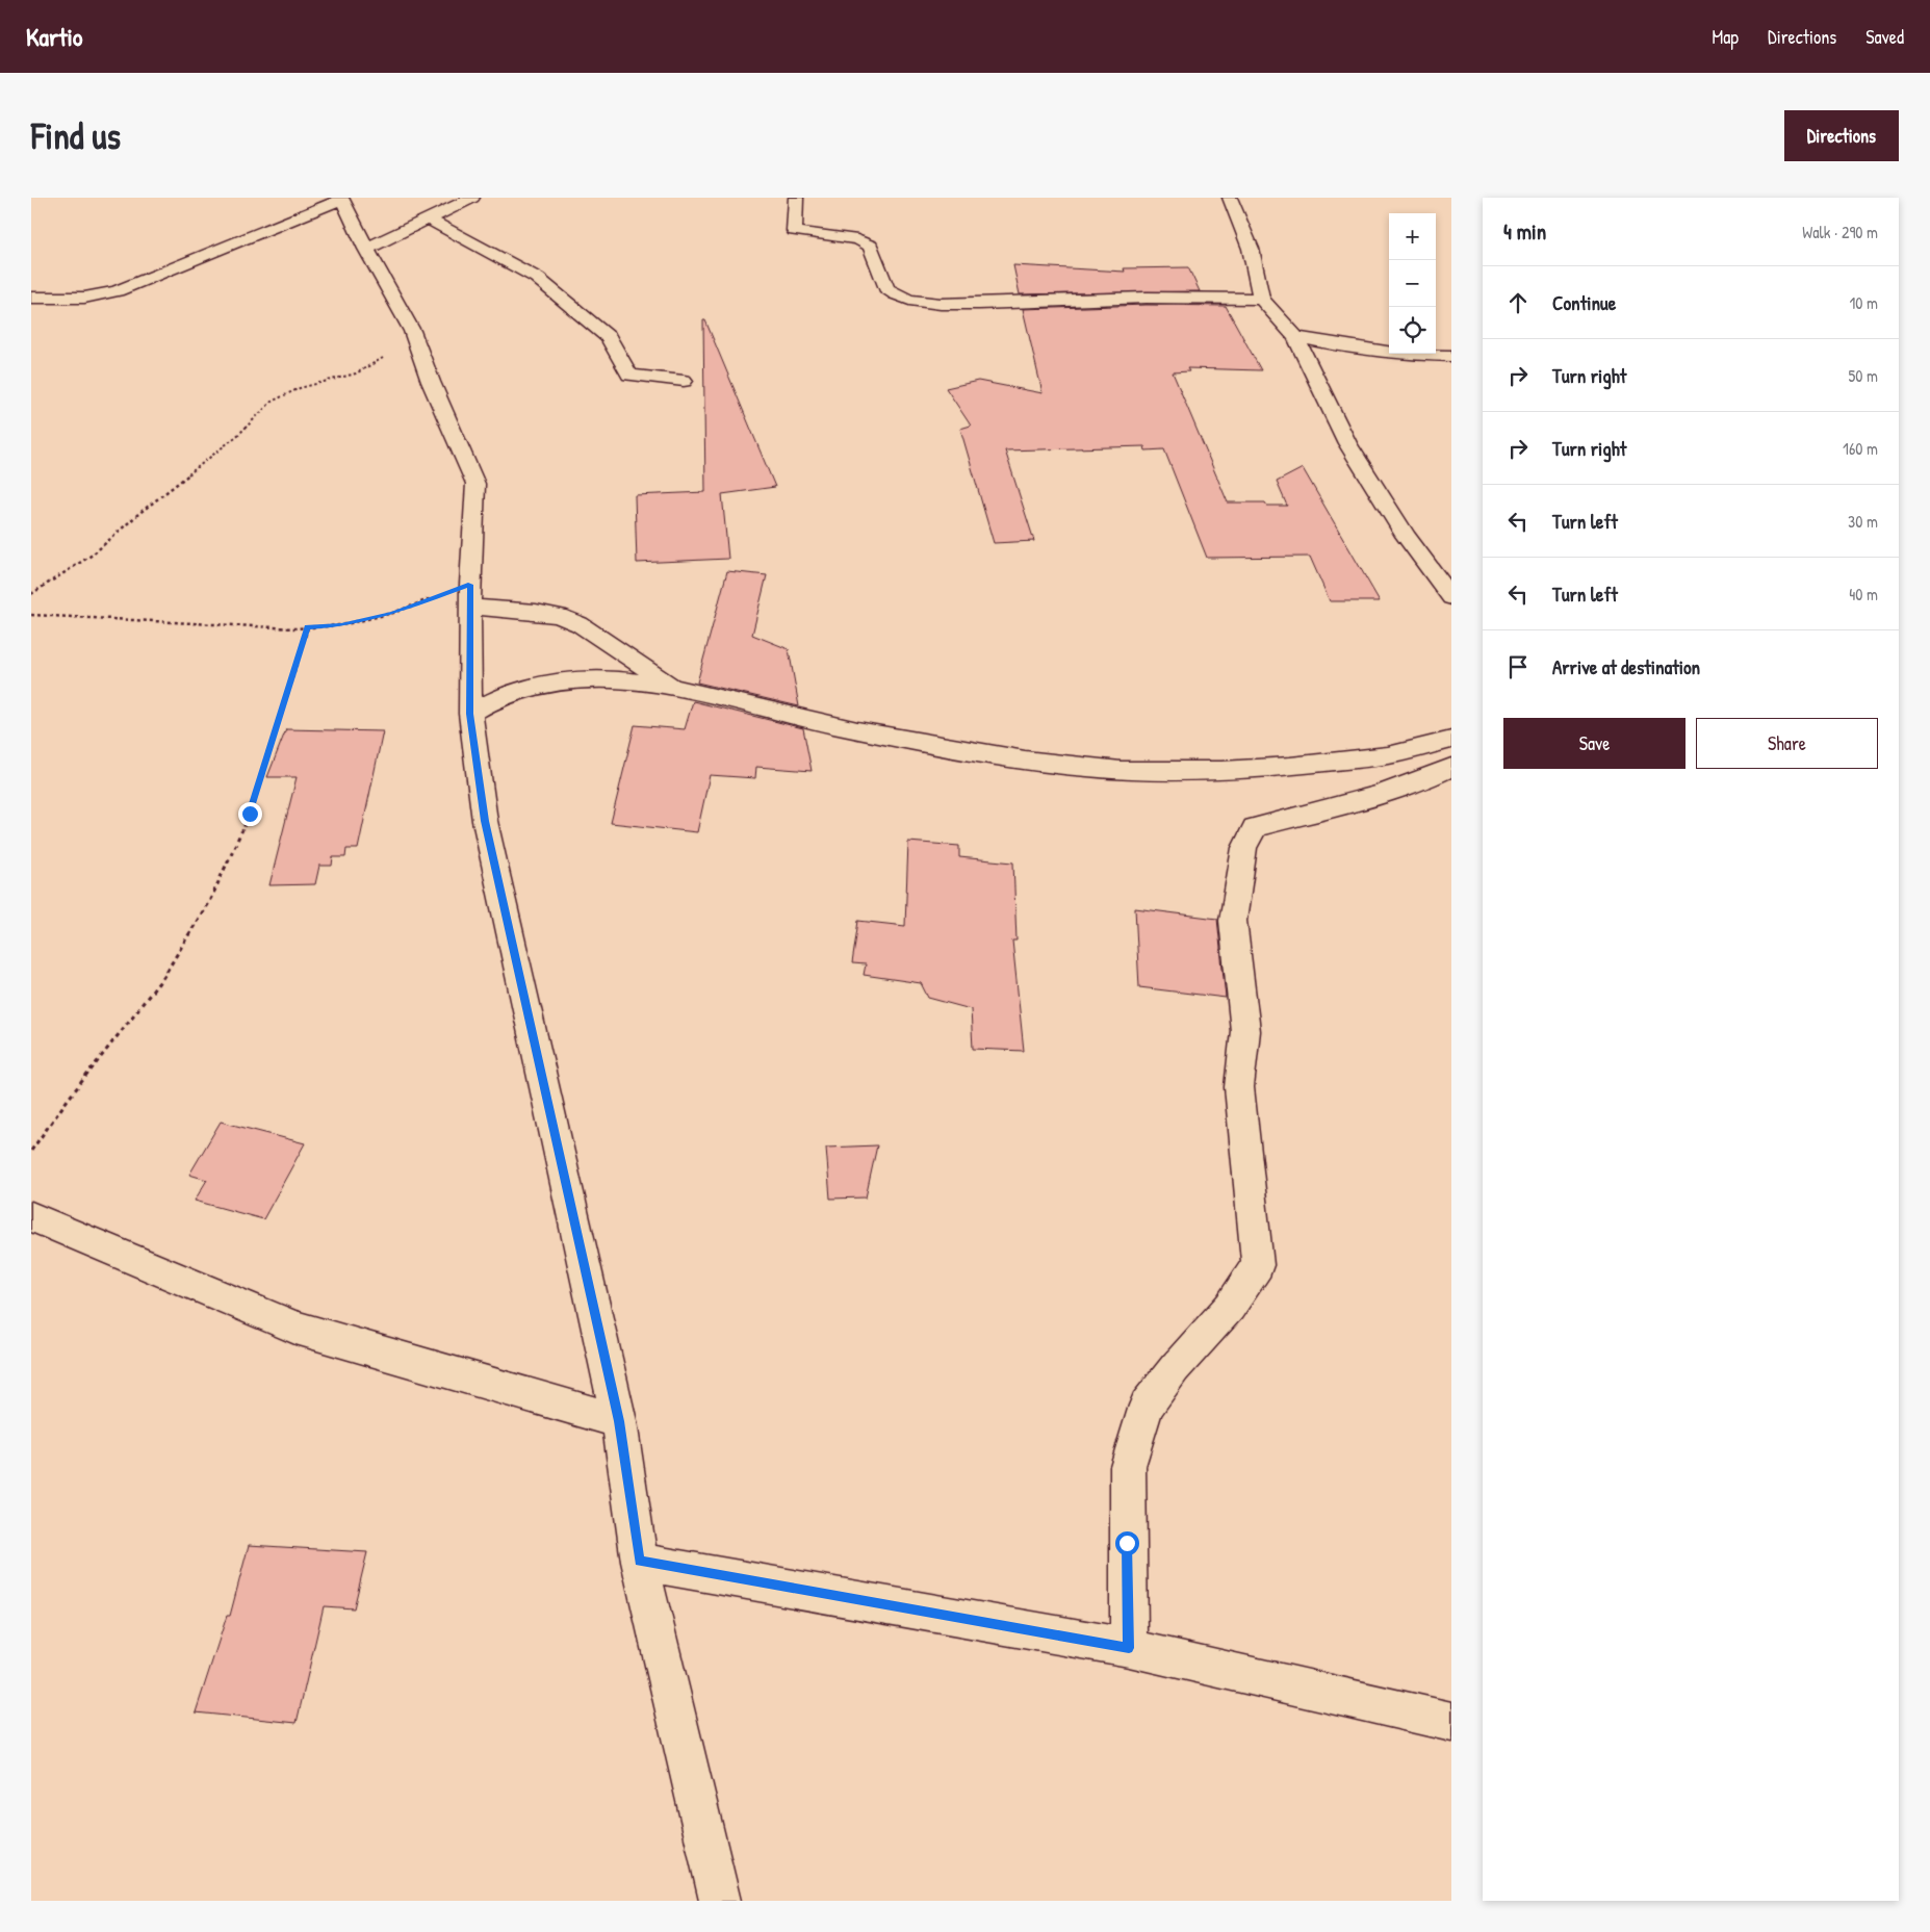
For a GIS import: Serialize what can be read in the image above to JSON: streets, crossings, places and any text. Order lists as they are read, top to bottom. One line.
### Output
{"page":{"header":"Kartio","nav":["Map","Directions","Saved"],"buttons":["Directions",["Save","Share"]],"title":"Find us","heading":["4 min","Walk · 290 m"],"map_buttons":["+","−"],"list":[["Continue","10 m"],["Turn right","50 m"],["Turn right","160 m"],["Turn left","30 m"],["Turn left","40 m"],"Arrive at destination"]}}
